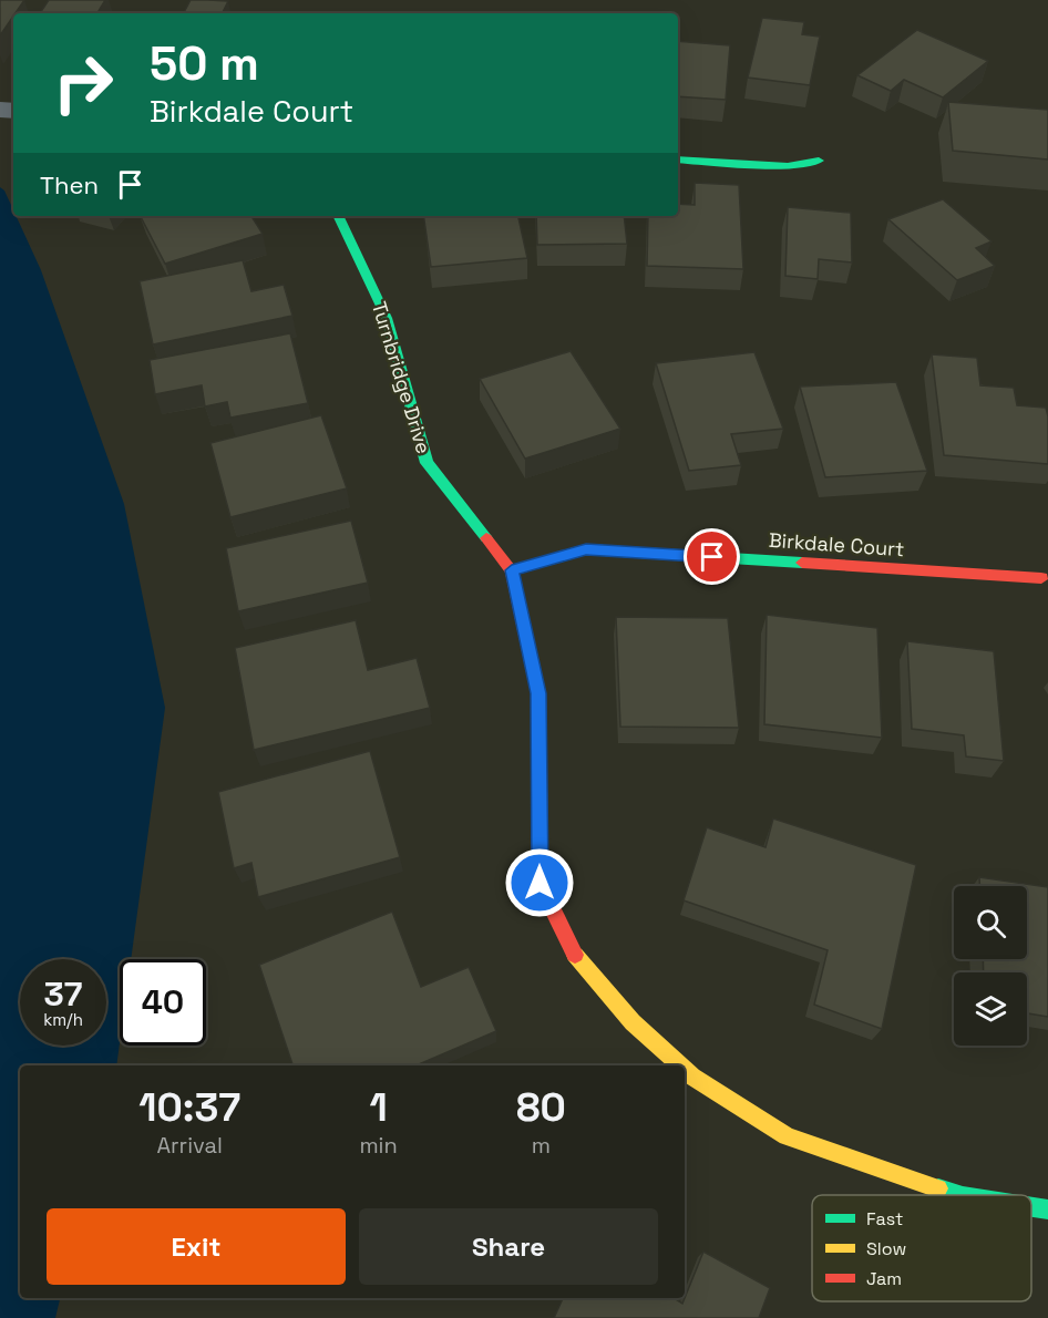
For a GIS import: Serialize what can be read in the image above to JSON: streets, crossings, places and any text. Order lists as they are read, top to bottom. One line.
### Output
{"streets":{"street":["Turnbridge Drive","Birkdale Court"]},"crossings":[["Turnbridge Drive","Birkdale Court"]],"legend":["Fast","Slow","Jam"],"page":{"turn":["50 m","Birkdale Court"],"then":"Then","speed":"37 km/h","limit":"40","eta":["10:37","Arrival","1","min","80","m"],"buttons":["Exit","Share"]}}
